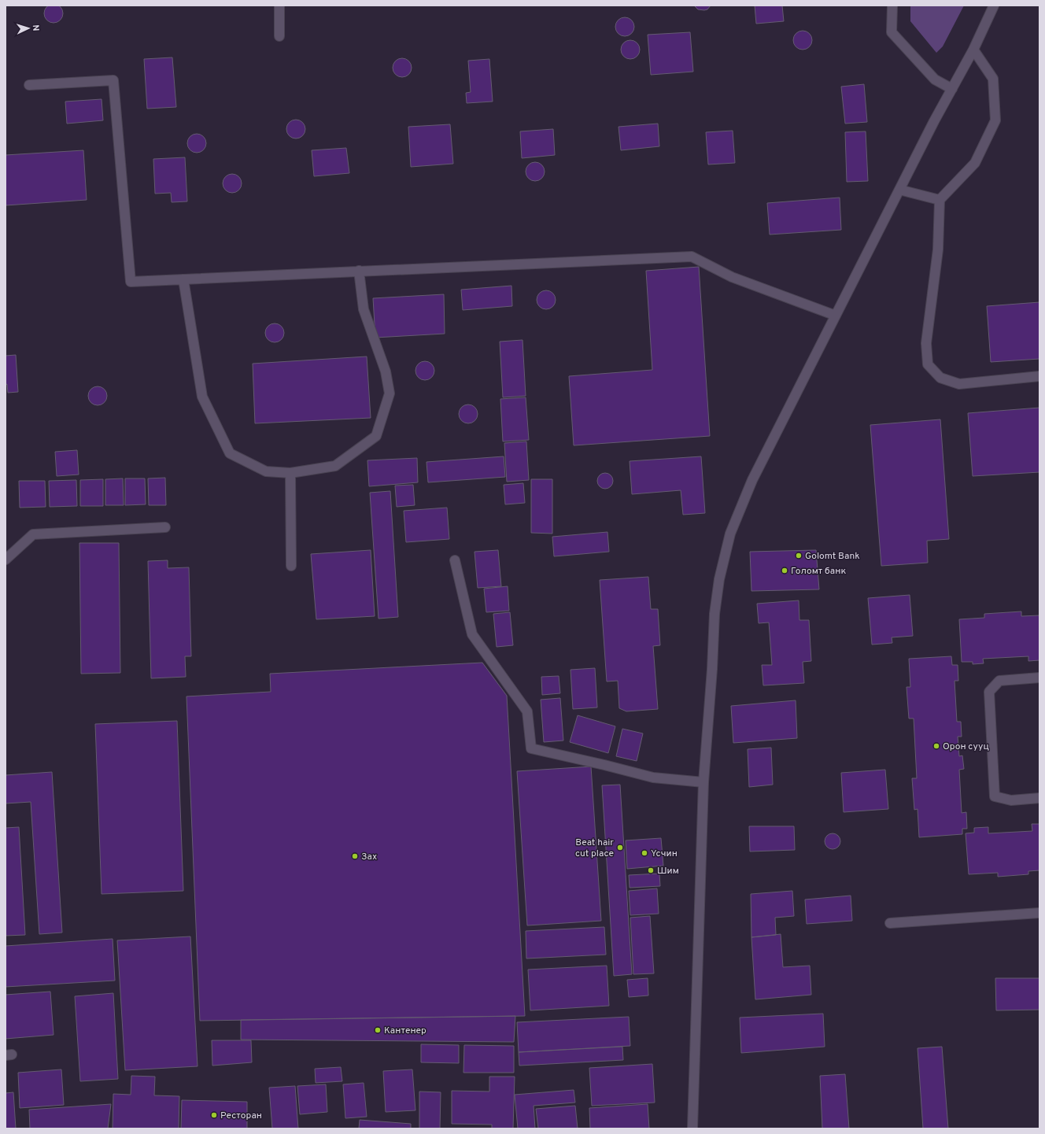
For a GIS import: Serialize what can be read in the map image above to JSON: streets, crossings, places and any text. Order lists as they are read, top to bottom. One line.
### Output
{"places":["Golomt Bank","Голомт банк","Орон сууц","Beat hair cut place","Үсчин","Зах","Шим","Кантенер","Ресторан"],"north":"right"}
